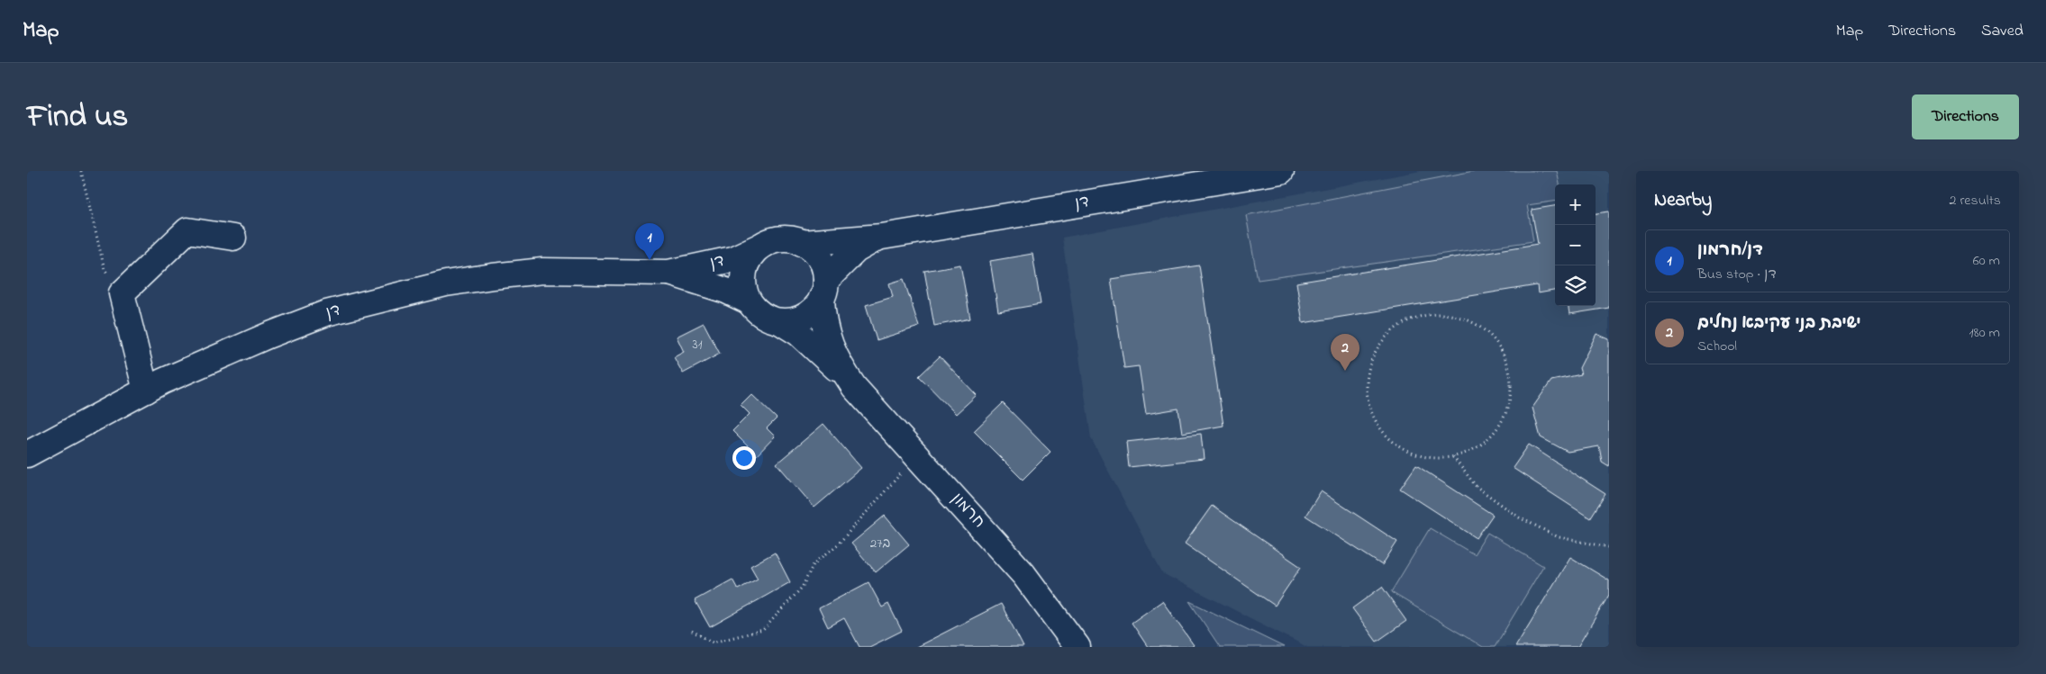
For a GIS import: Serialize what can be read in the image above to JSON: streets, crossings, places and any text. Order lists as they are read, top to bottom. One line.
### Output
{"streets":{"street":["דן","חרמון"]},"crossings":[["דן","חרמון"]],"house_numbers":["31","27ב"],"page":{"header":"Map","nav":["Map","Directions","Saved"],"title":"Find us","buttons":"Directions","heading":["Nearby","2 results"],"map_buttons":["+","−"],"pins":["1","2"],"list":[{"mark":"1","name":"דן/חרמון","note":"Bus stop · דן","value":"60 m"},{"mark":"2","name":"ישיבת בני עקיבא נחלים","note":"School","value":"180 m"}]}}
